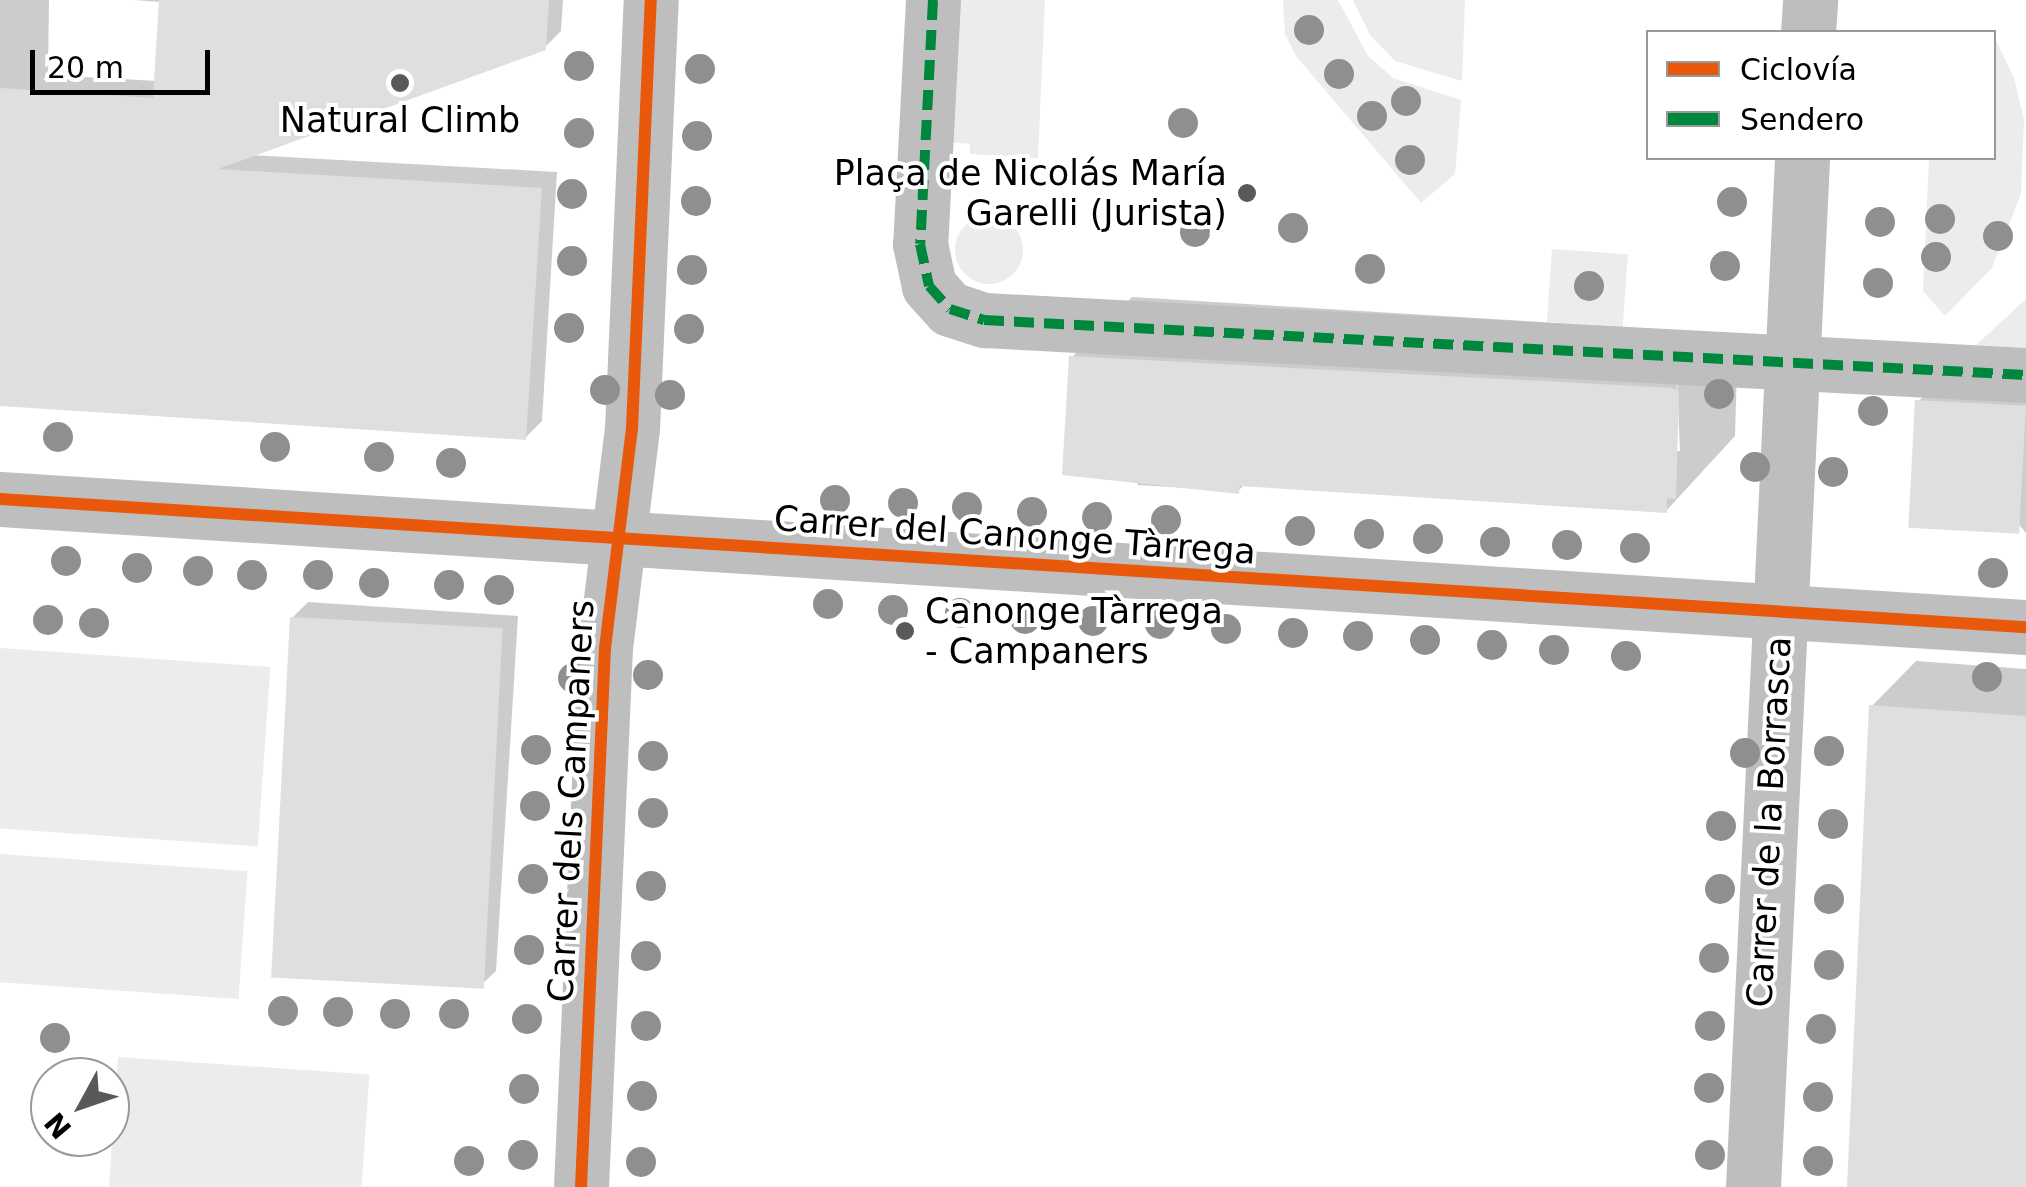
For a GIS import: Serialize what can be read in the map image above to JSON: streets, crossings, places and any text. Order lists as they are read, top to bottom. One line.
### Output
{"streets":{"street":["Carrer del Canonge Tàrrega","Carrer dels Campaners","Carrer de la Borrasca"]},"crossings":[["Carrer del Canonge Tàrrega","Carrer dels Campaners"],["Carrer del Canonge Tàrrega","Carrer de la Borrasca"]],"places":["Natural Climb","Plaça de Nicolás María Garelli (Jurista)","Canonge Tàrrega - Campaners"],"legend":["Ciclovía","Sendero"],"scale_bar":"20 m","north":"bottom left"}
